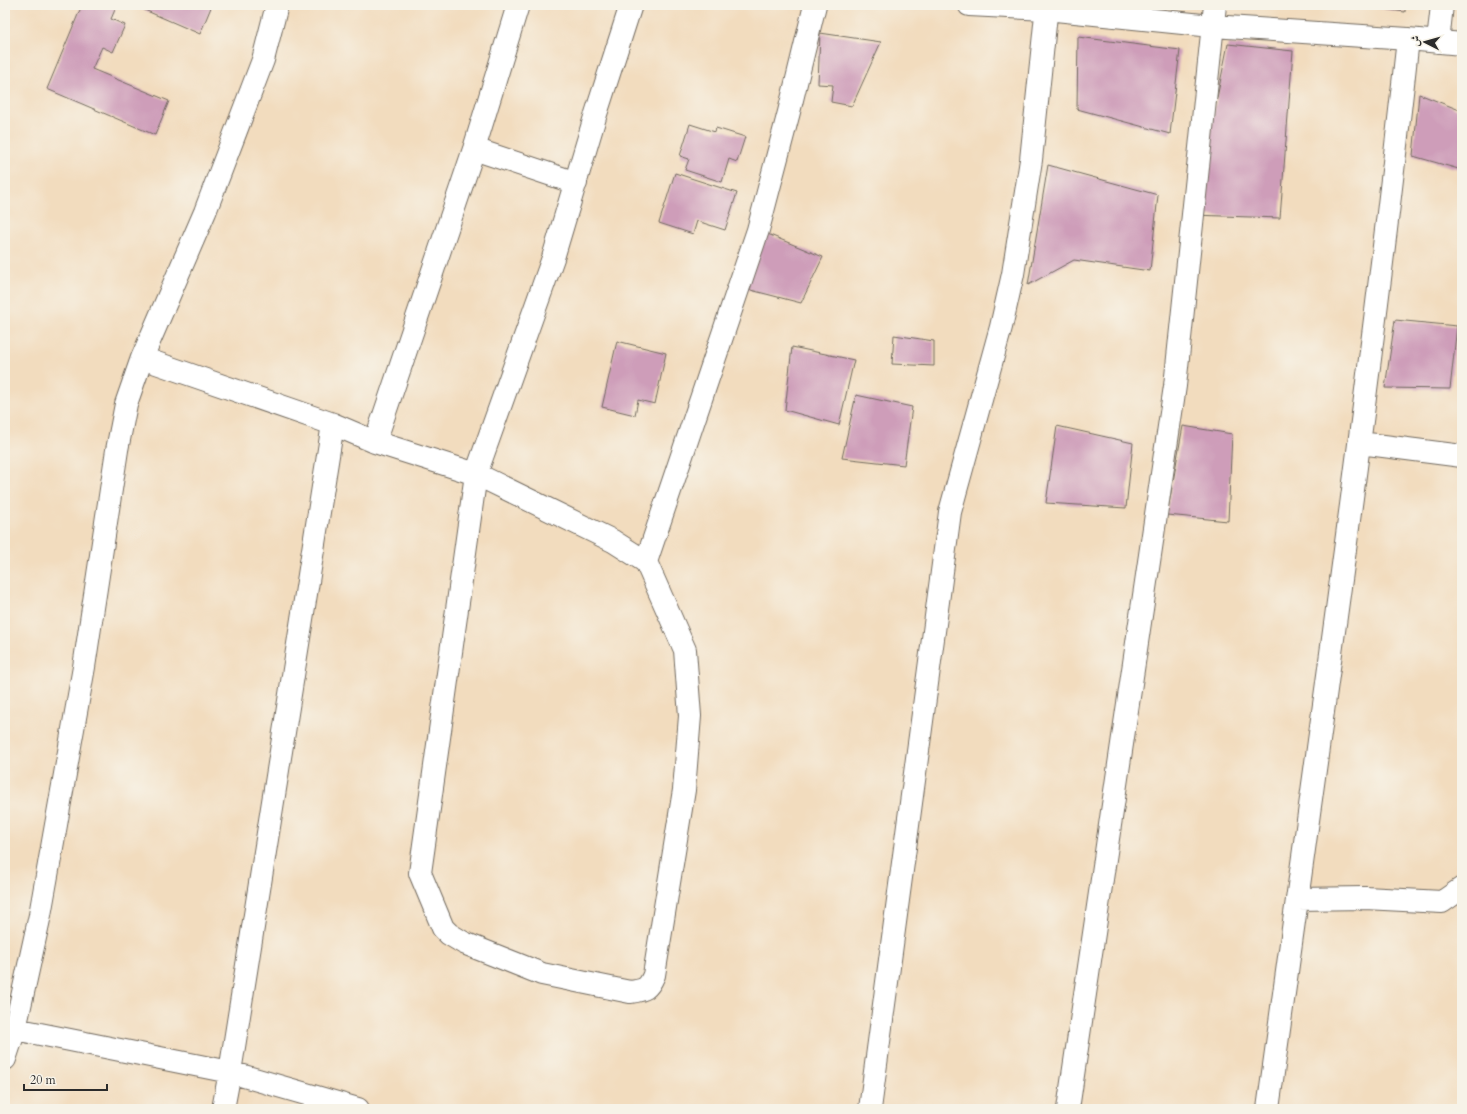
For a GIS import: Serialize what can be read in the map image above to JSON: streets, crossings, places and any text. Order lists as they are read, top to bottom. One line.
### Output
{"scale_bar":"20 m","north":"left"}
